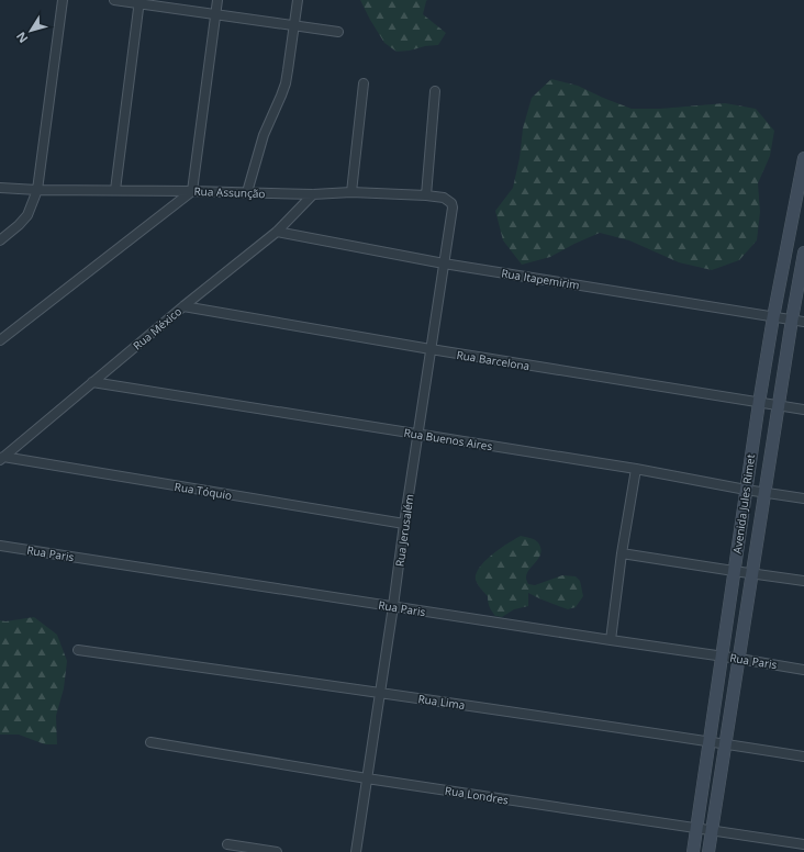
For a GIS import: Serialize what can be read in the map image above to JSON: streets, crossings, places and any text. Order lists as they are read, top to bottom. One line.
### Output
{"streets":{"main road":["Avenida Jules Rimet"],"street":["Rua Assunção","Rua Itapemirim","Rua México","Rua Barcelona","Rua Buenos Aires","Rua Tóquio","Rua Jerusalém","Rua Paris","Rua Lima","Rua Londres"]},"crossings":[["Rua Assunção","Rua México"],["Rua Assunção","Rua Jerusalém"],["Rua Itapemirim","Rua México"],["Rua Itapemirim","Avenida Jules Rimet"],["Rua Itapemirim","Rua Jerusalém"],["Rua México","Rua Barcelona"],["Rua México","Rua Buenos Aires"],["Rua México","Rua Tóquio"],["Rua Barcelona","Avenida Jules Rimet"],["Rua Barcelona","Rua Jerusalém"],["Rua Buenos Aires","Avenida Jules Rimet"],["Rua Buenos Aires","Rua Jerusalém"],["Rua Tóquio","Rua Jerusalém"],["Avenida Jules Rimet","Rua Paris"],["Avenida Jules Rimet","Rua Lima"],["Avenida Jules Rimet","Rua Londres"],["Rua Jerusalém","Rua Paris"],["Rua Jerusalém","Rua Lima"],["Rua Jerusalém","Rua Londres"]],"north":"bottom left"}
